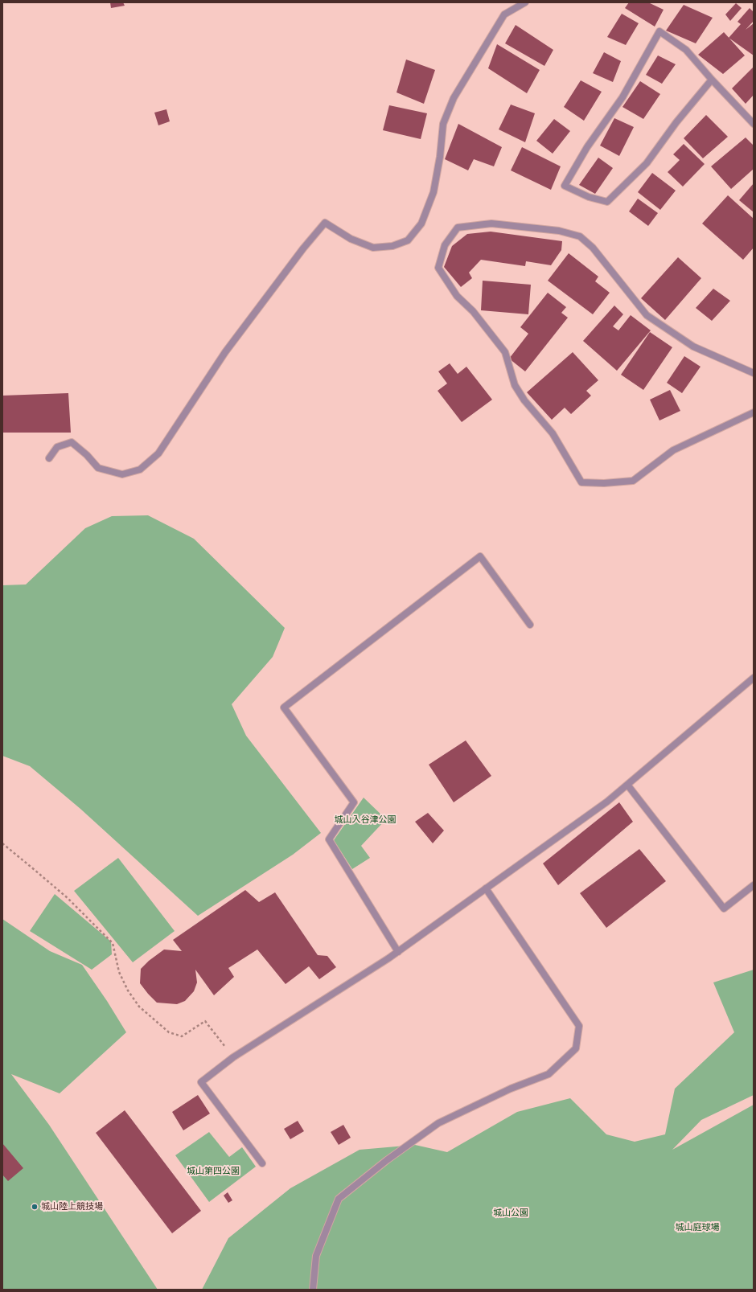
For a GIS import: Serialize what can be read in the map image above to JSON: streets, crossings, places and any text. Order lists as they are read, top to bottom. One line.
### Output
{"parks":["城山入谷津公園","城山第四公園","城山公園","城山庭球場"],"places":["城山陸上競技場"]}
